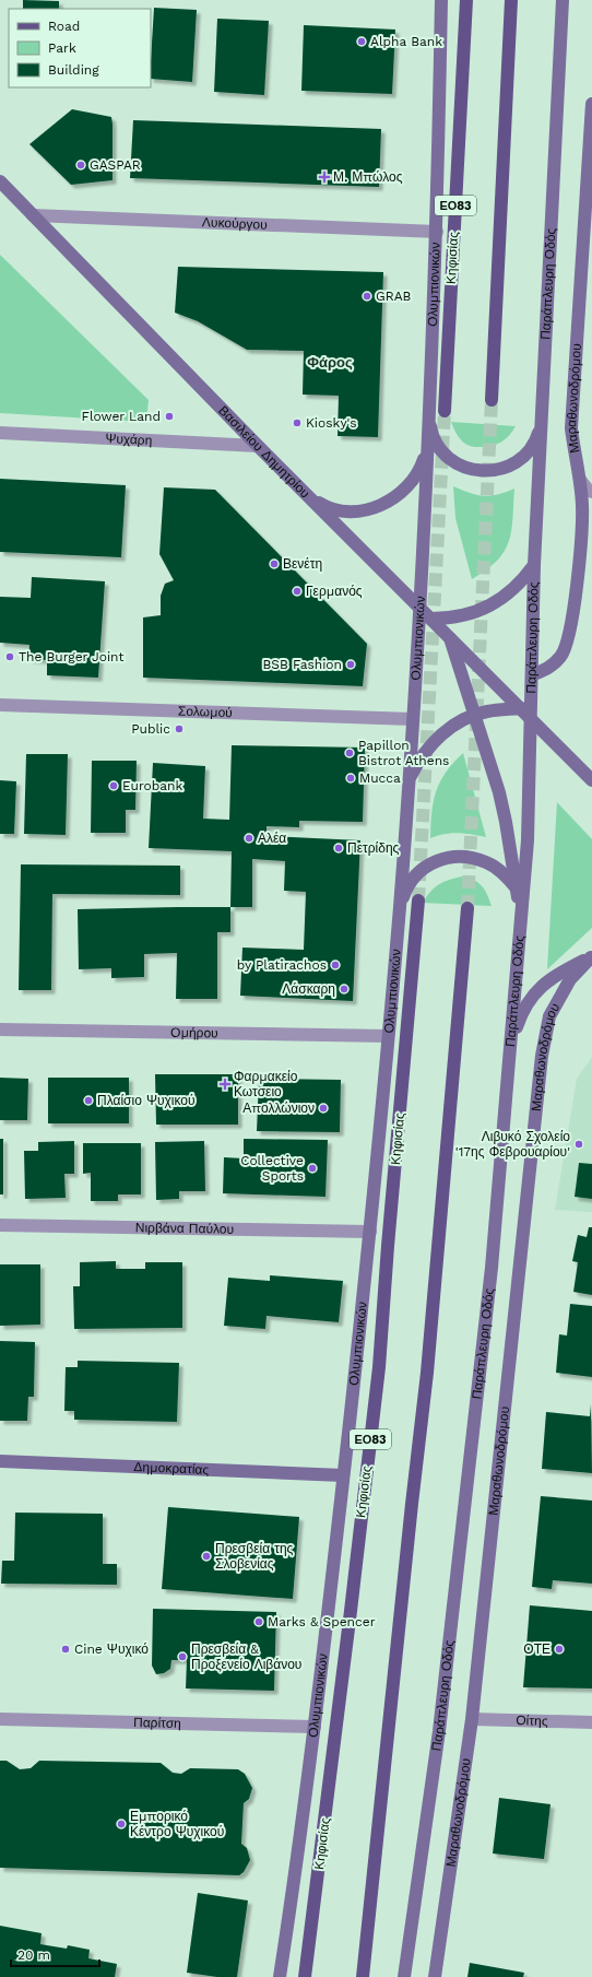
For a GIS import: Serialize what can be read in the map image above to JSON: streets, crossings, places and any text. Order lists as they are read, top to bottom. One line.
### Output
{"streets":{"main road":["ΕΟ83","Κηφισίας"],"street":["Λυκούργου","Ολυμπιονικών","Παράπλευρη Οδός","Μαραθωνοδρόμου","Ψυχάρη","Βασιλείου Δημητρίου","Σολωμού","Ομήρου","Νιρβάνα Παύλου","Δημοκρατίας","Οίτης","Παρίτση"]},"crossings":[["Λυκούργου","Ολυμπιονικών"],["Λυκούργου","Βασιλείου Δημητρίου"],["Ολυμπιονικών","Βασιλείου Δημητρίου"],["Ολυμπιονικών","Σολωμού"],["Ολυμπιονικών","Ομήρου"],["Ολυμπιονικών","Νιρβάνα Παύλου"],["Ολυμπιονικών","Δημοκρατίας"],["Ολυμπιονικών","Παρίτση"],["Παράπλευρη Οδός","Μαραθωνοδρόμου"],["Παράπλευρη Οδός","Βασιλείου Δημητρίου"],["Μαραθωνοδρόμου","Οίτης"],["Ψυχάρη","Βασιλείου Δημητρίου"]],"districts":["Φάρος"],"places":{"other":["Alpha Bank","GASPAR","GRAB","Flower Land","Kiosky's","Βενέτη","Γερμανός","The Burger Joint","BSB Fashion","Public","Papillon Bistrot Athens","Mucca","Eurobank","Αλέα","Πετρίδης","by Platirachos","Λάσκαρη","Πλαίσιο Ψυχικού","Απολλώνιον","Λιβυκό Σχολείο '17ης Φεβρουαρίου'","Collective Sports","Πρεσβεία της Σλοβενίας","Marks & Spencer","Cine Ψυχικό","ΟΤΕ","Πρεσβεία & Προξενείο Λιβάνου","Εμπορικό Κέντρο Ψυχικού"],"health":["Μ. Μπώλος","Φαρμακείο Κωτσειο"]},"legend":["Road","Park","Building"],"scale_bar":"20 m"}
